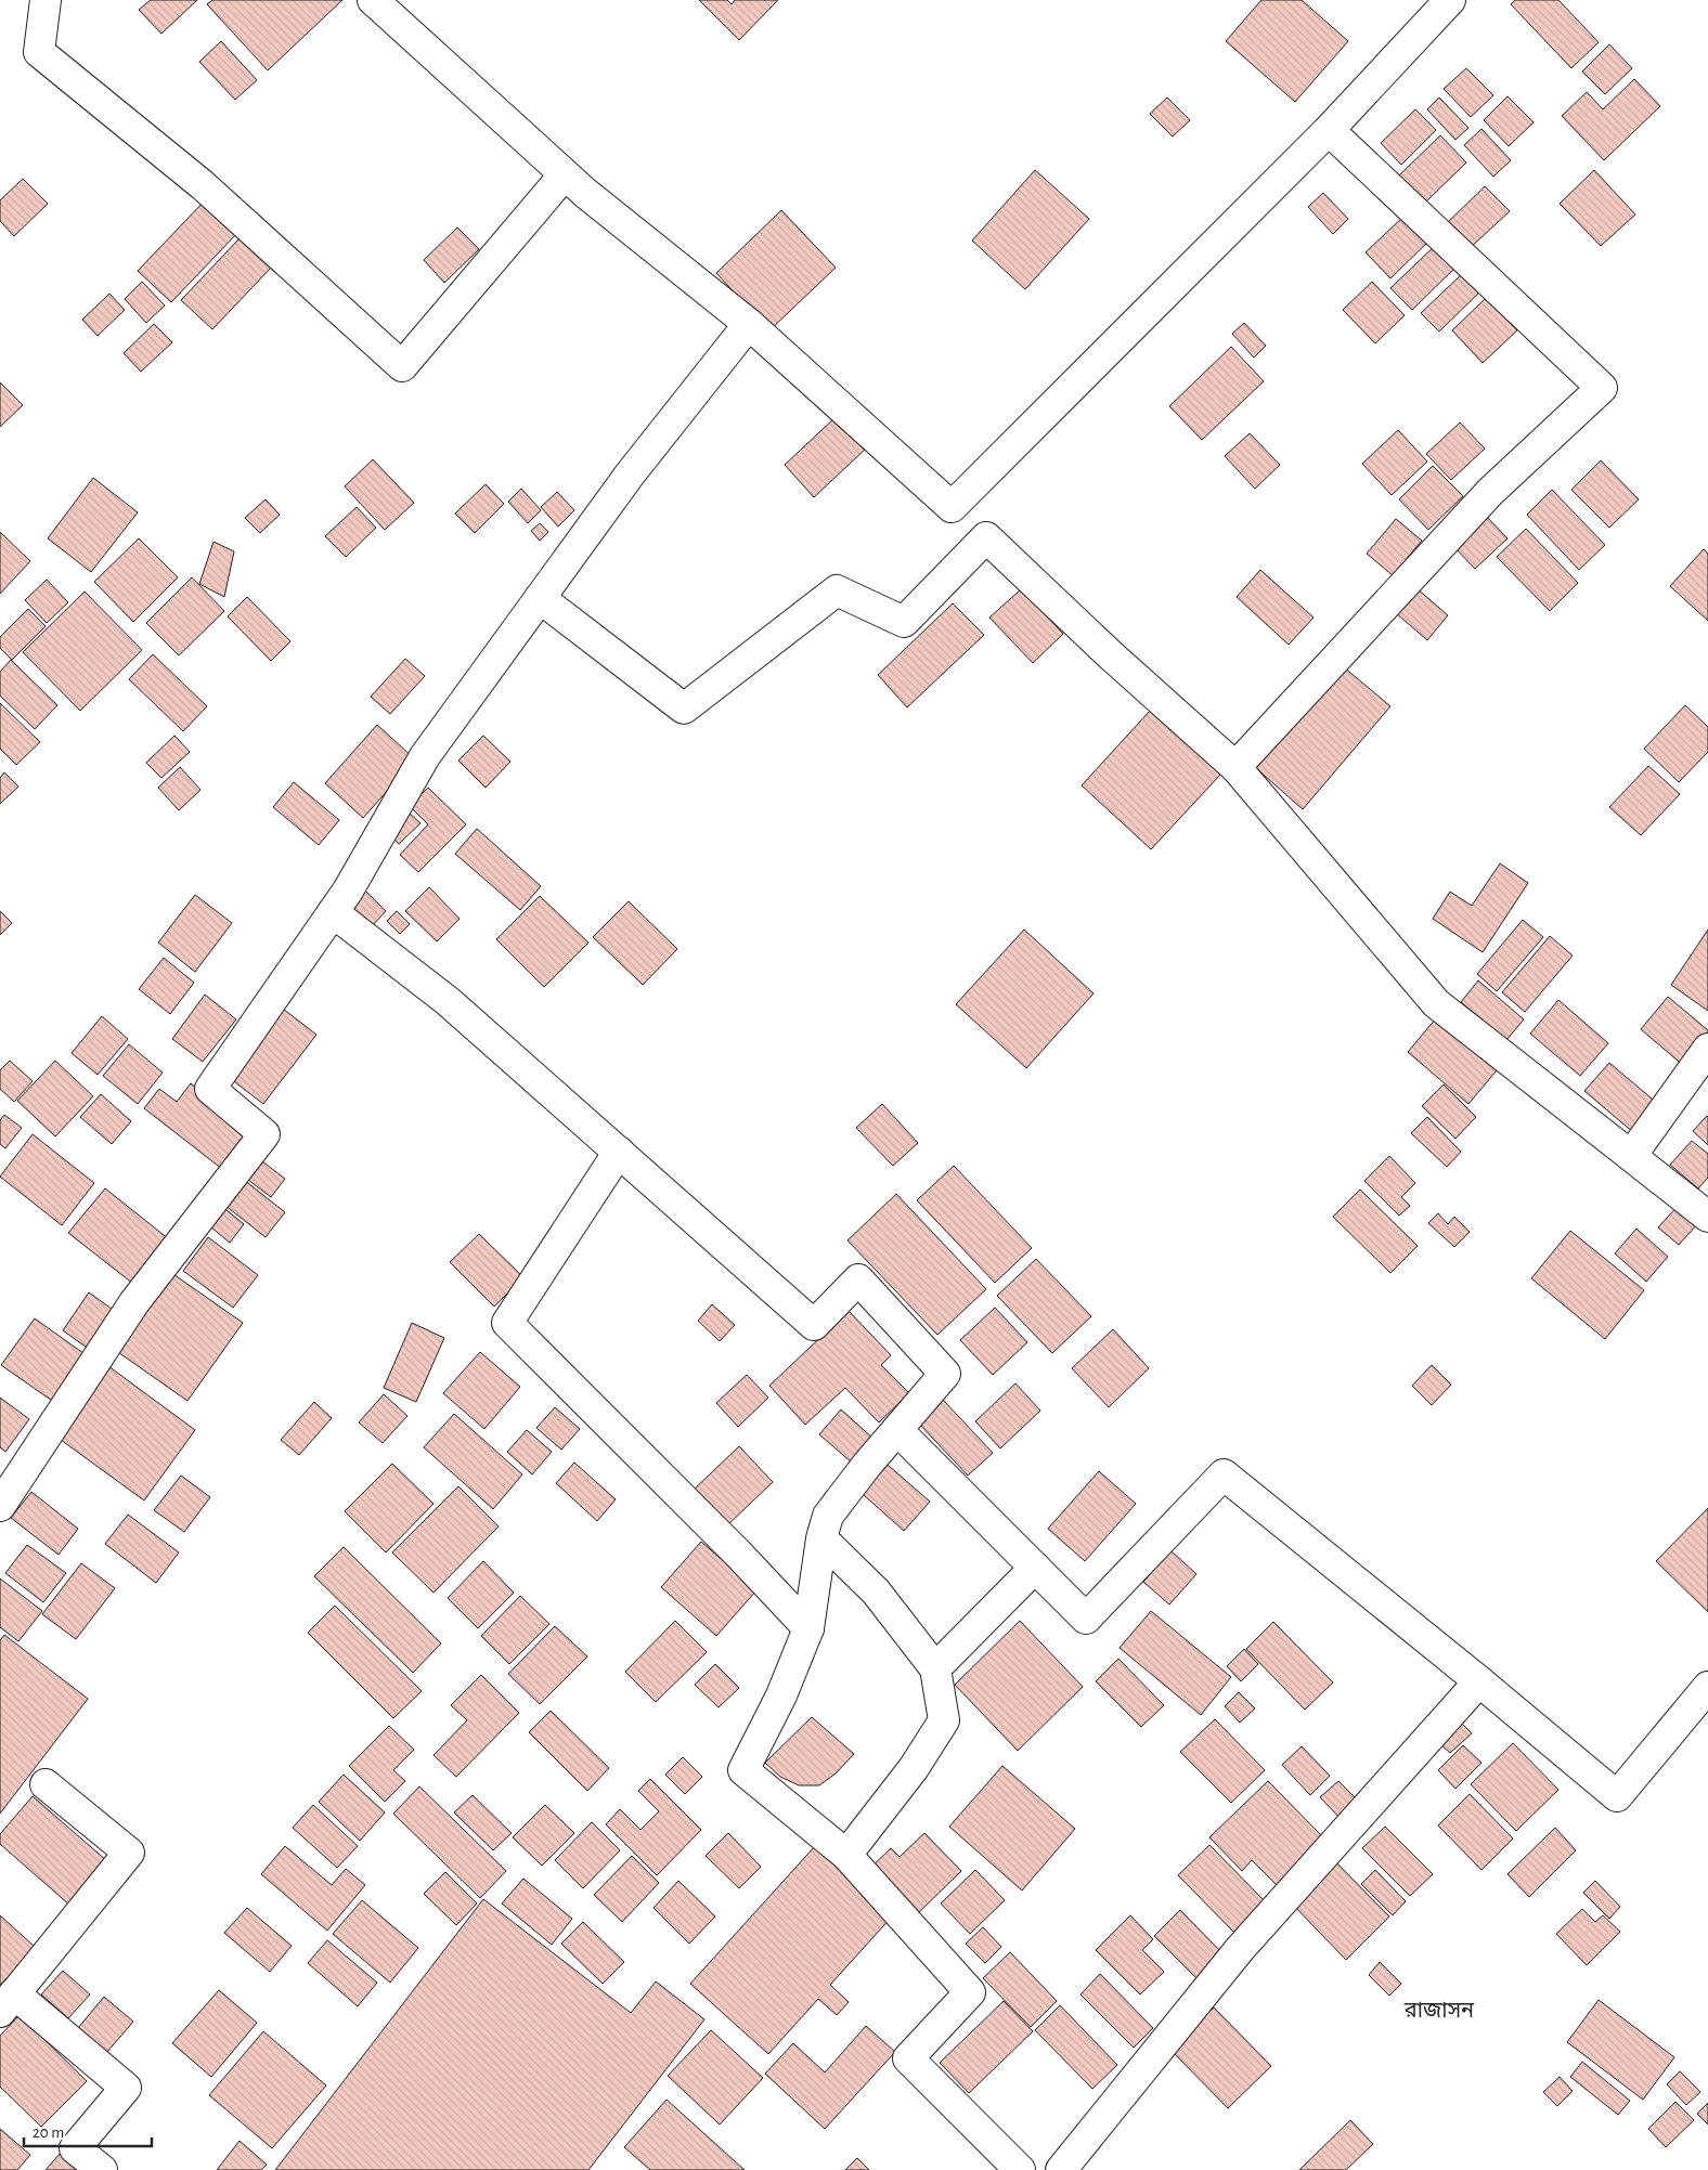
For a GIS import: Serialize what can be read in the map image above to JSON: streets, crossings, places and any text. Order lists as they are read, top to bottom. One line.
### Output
{"districts":["রাজাসন"],"scale_bar":"20 m"}
